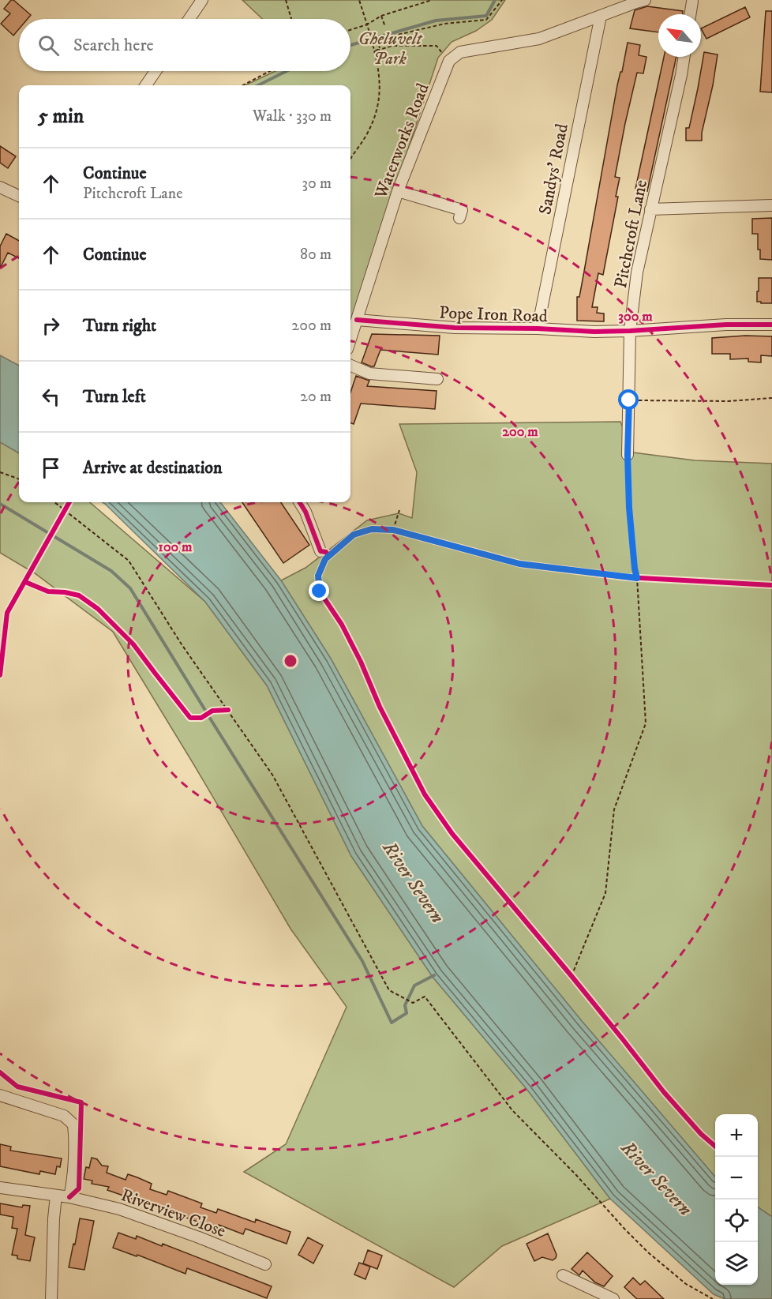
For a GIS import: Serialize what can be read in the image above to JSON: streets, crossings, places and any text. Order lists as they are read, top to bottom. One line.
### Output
{"streets":{"street":["Waterworks Road","Sandys' Road","Pitchcroft Lane","Pope Iron Road","Riverview Close"]},"crossings":[["Waterworks Road","Pope Iron Road"],["Sandys' Road","Pope Iron Road"],["Pitchcroft Lane","Pope Iron Road"]],"water":["River Severn"],"parks":["Gheluvelt Park"],"north":"top left","page":{"search":"Search here","heading":["5 min","Walk · 330 m"],"list":[["Continue","Pitchcroft Lane","30 m"],["Continue","80 m"],["Turn right","200 m"],["Turn left","20 m"],"Arrive at destination"],"map_buttons":["+","−"]},"rings":["300 m","200 m","100 m"]}
